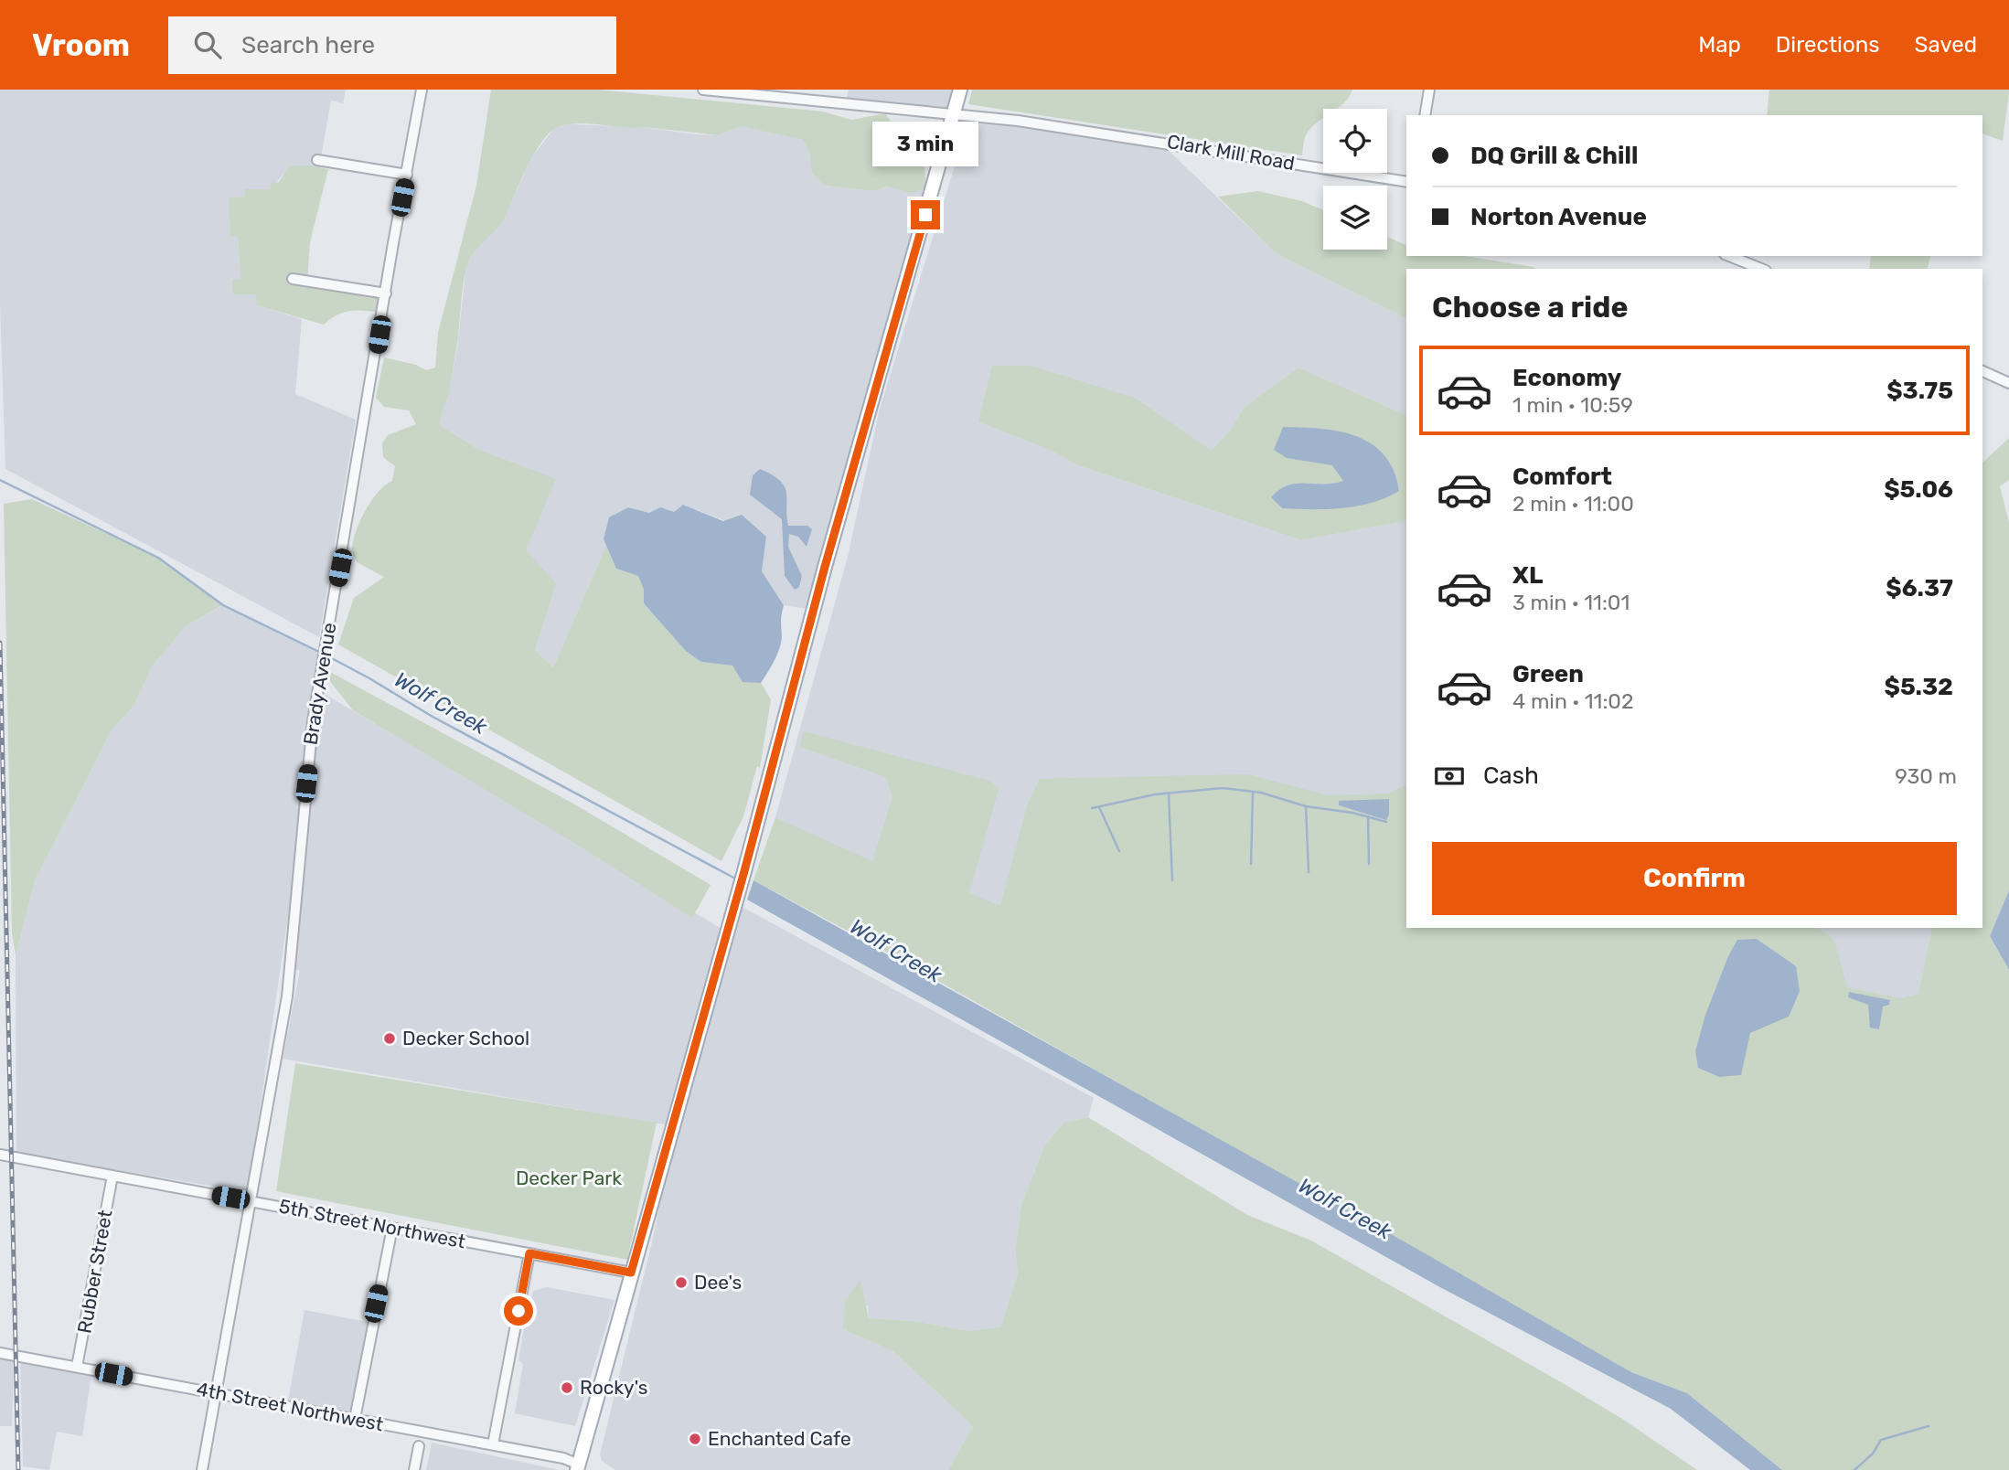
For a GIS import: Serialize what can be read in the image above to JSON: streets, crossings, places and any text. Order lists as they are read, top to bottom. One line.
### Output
{"streets":{"street":["Clark Mill Road","Brady Avenue","5th Street Northwest","Rubber Street","4th Street Northwest"]},"crossings":[["Brady Avenue","5th Street Northwest"],["Brady Avenue","4th Street Northwest"],["5th Street Northwest","Rubber Street"],["Rubber Street","4th Street Northwest"]],"water":["Wolf Creek"],"parks":["Decker Park"],"places":["Decker School","Dee's","Rocky's","Enchanted Cafe"],"page":{"header":"Vroom","search":"Search here","nav":["Map","Directions","Saved"],"banner":["DQ Grill & Chill","Norton Avenue"],"bubble":"3 min","heading":"Choose a ride","list":[{"name":"Economy","note":"1 min · 10:59","value":"$3.75"},{"name":"Comfort","note":"2 min · 11:00","value":"$5.06"},{"name":"XL","note":"3 min · 11:01","value":"$6.37"},{"name":"Green","note":"4 min · 11:02","value":"$5.32"}],"pay":["Cash","930 m"],"buttons":"Confirm"}}
